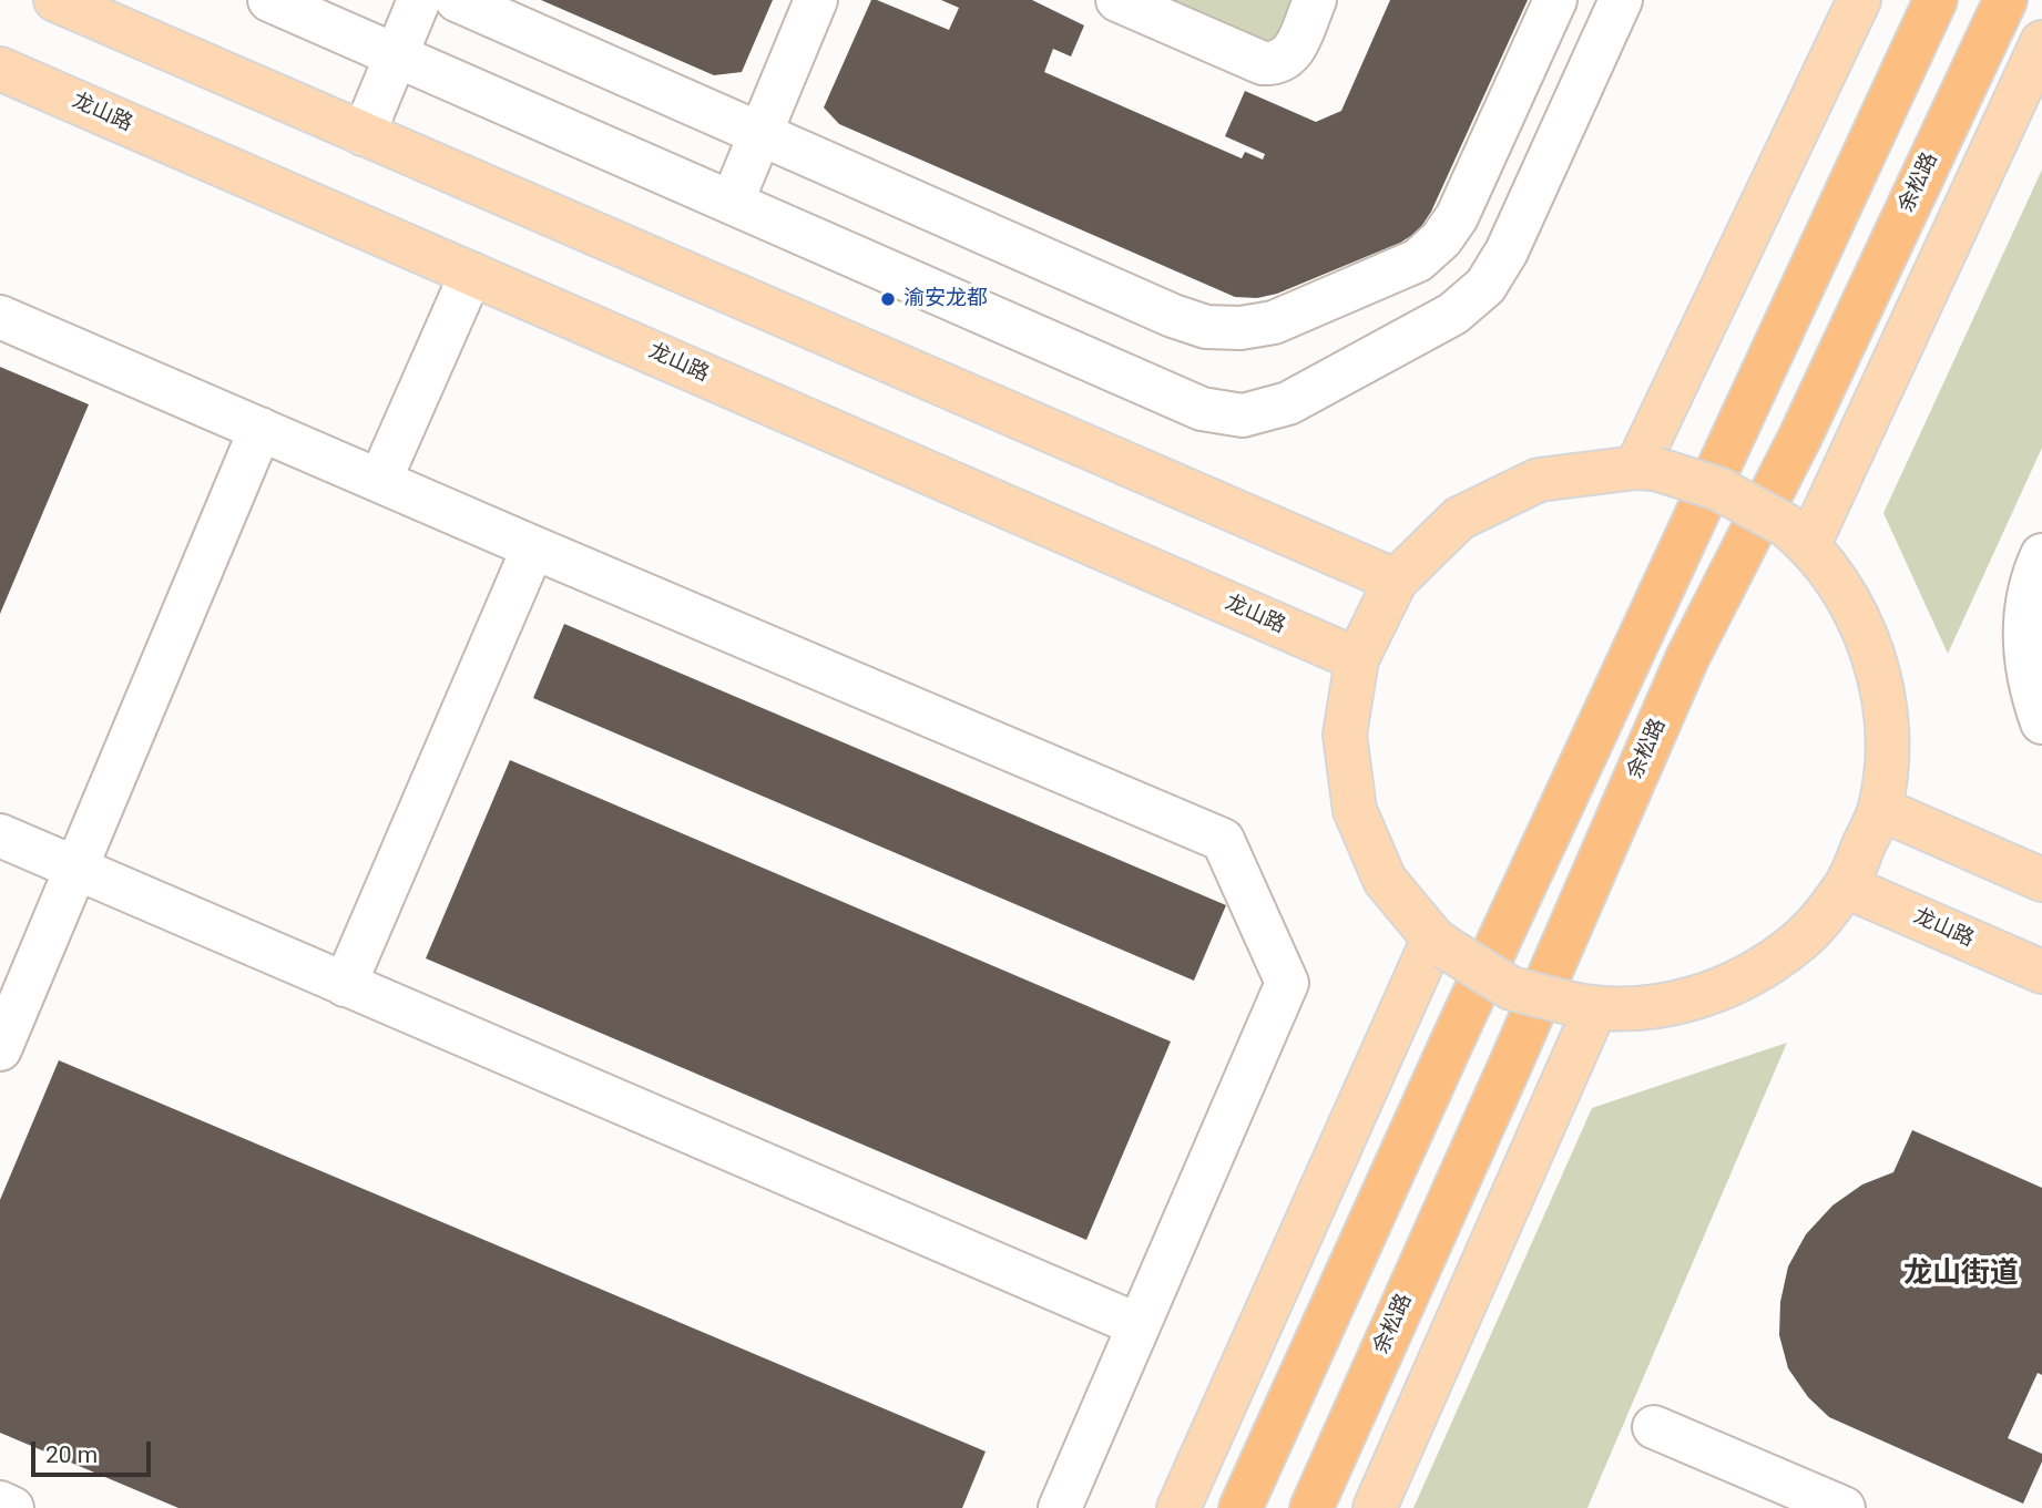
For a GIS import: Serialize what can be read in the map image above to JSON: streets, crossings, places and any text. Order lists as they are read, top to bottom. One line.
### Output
{"streets":{"highway":["余松路"],"main road":["龙山路"]},"districts":["龙山街道"],"places":["渝安龙都"],"scale_bar":"20 m"}
